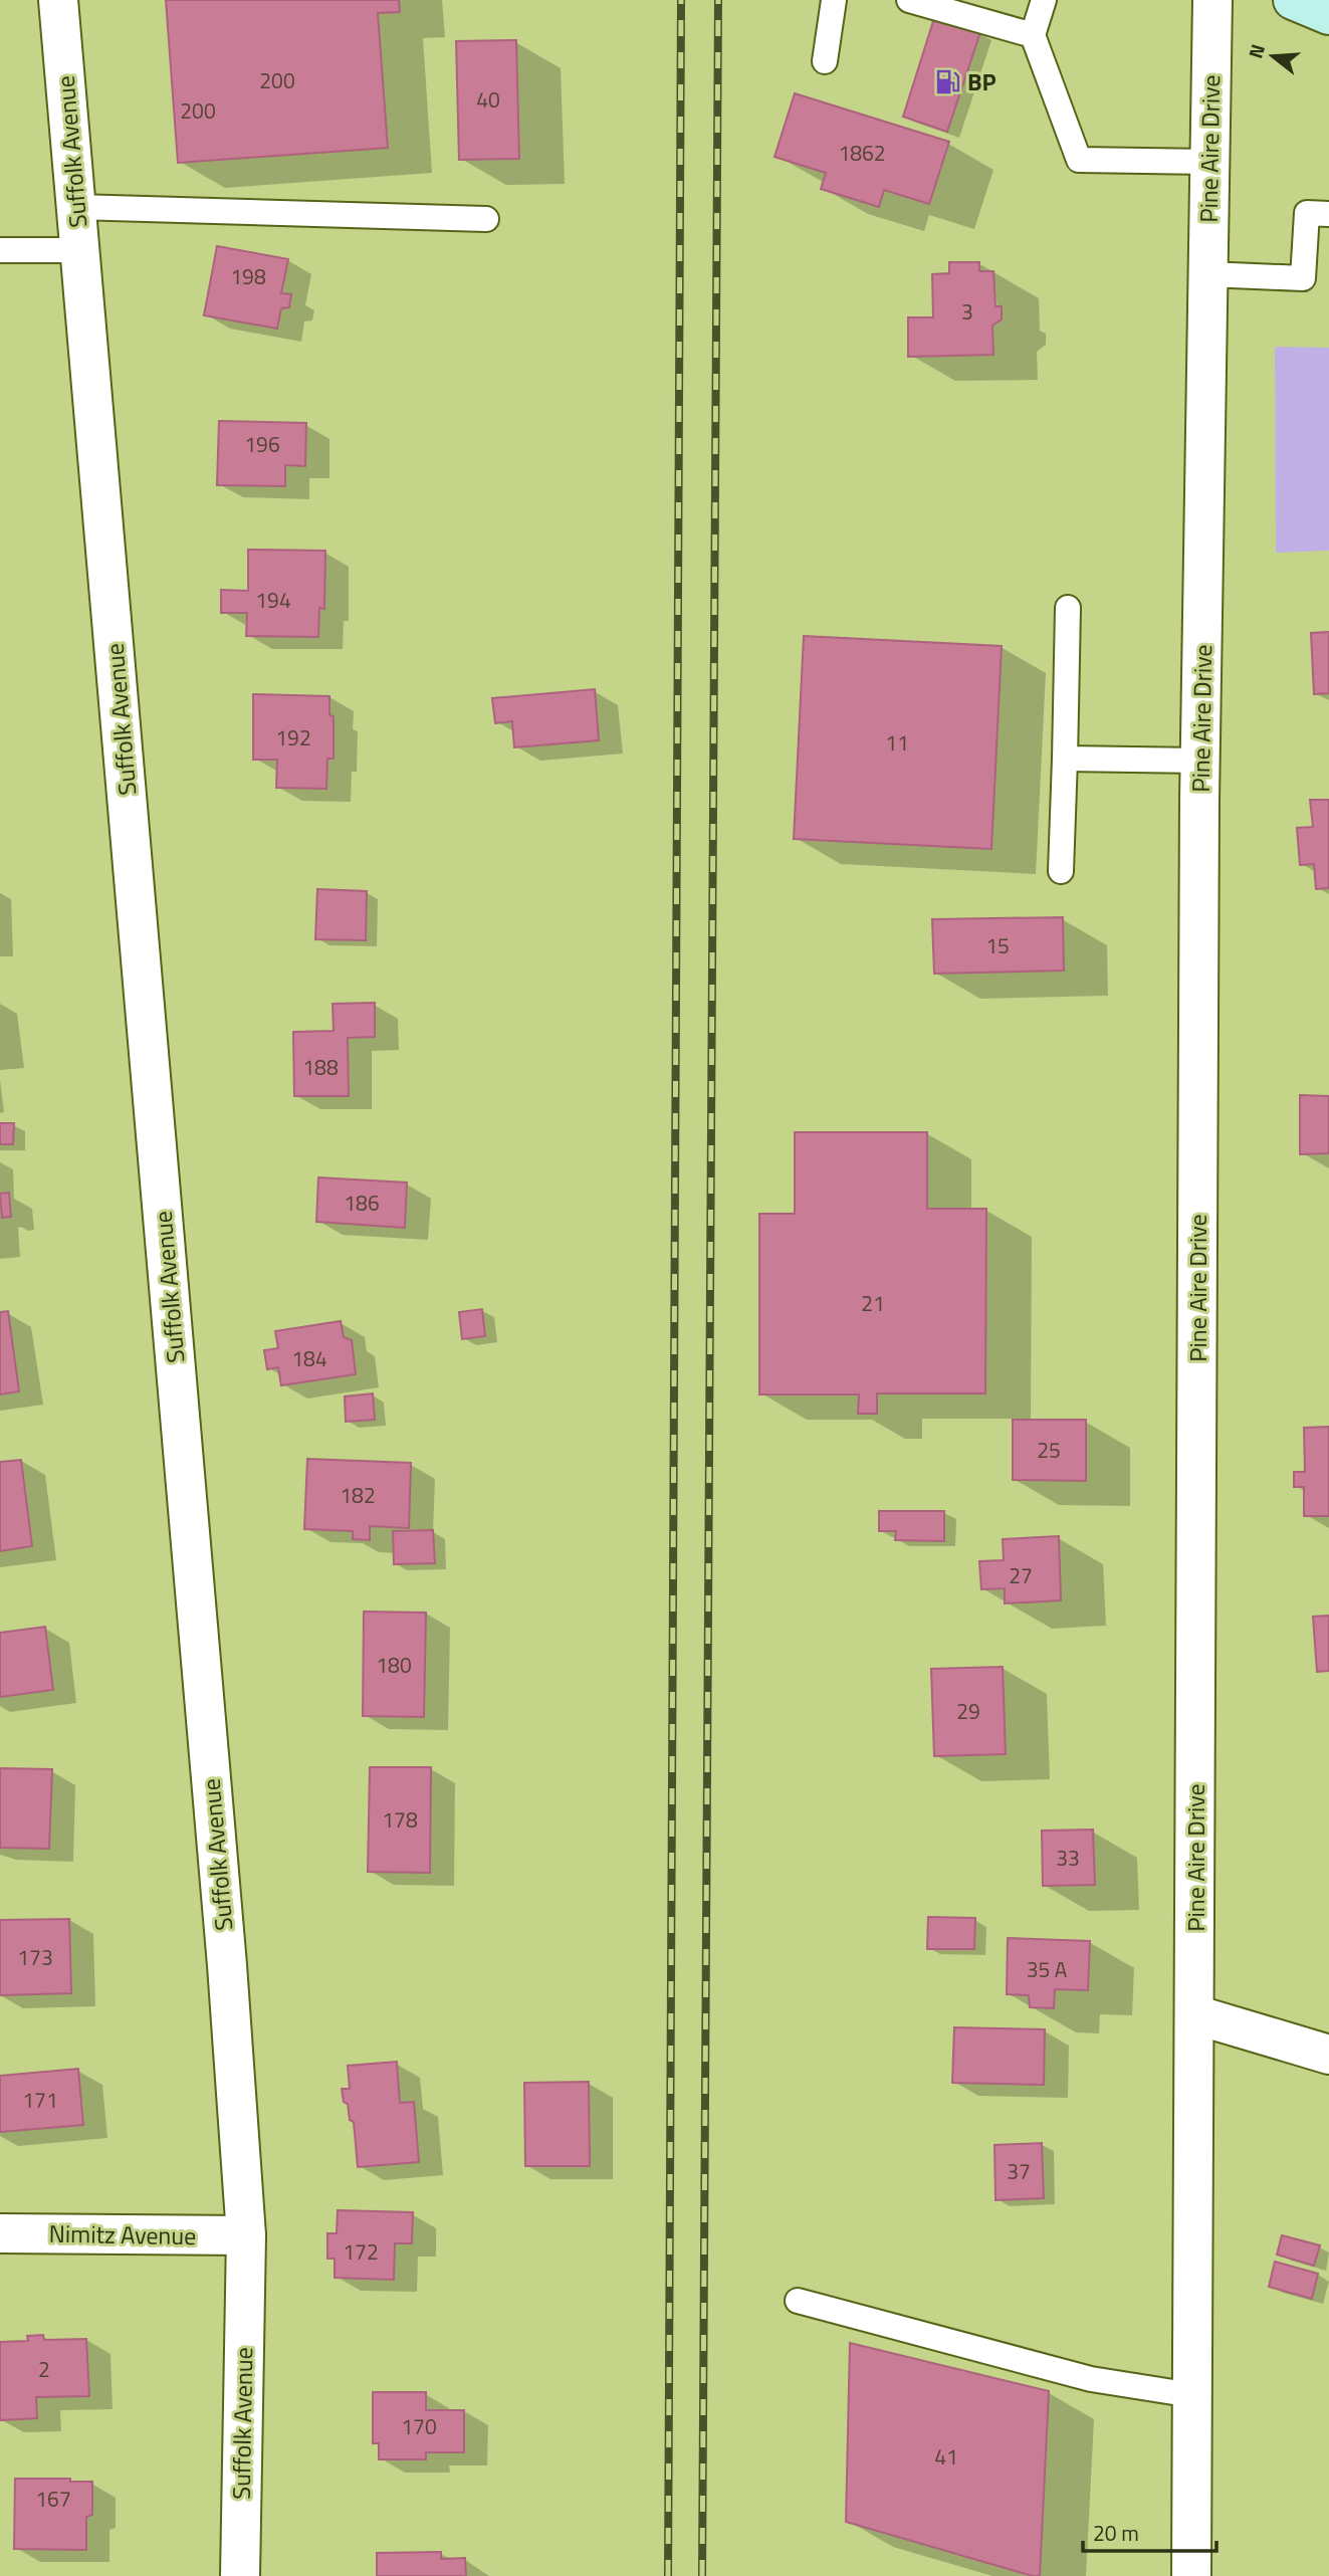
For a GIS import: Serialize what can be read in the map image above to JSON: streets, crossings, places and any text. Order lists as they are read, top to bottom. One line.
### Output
{"streets":{"street":["Pine Aire Drive","Suffolk Avenue","Nimitz Avenue"]},"crossings":[["Suffolk Avenue","Nimitz Avenue"]],"places":{"fuel station":["BP"]},"house_numbers":["200","40","200","1862","198","3","196","194","192","11","15","188","186","21","184","25","182","27","180","29","178","33","173","35 A","171","37","172","2","170","41","167"],"scale_bar":"20 m","north":"left"}
